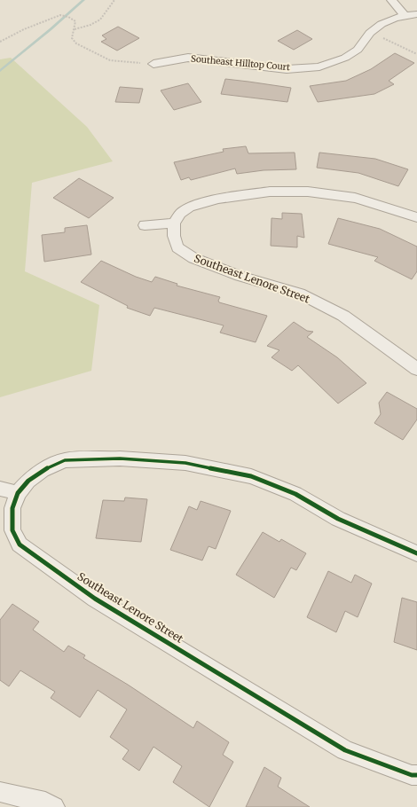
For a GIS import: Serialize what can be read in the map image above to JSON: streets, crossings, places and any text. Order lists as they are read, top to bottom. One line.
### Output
{"streets":{"street":["Southeast Hilltop Court","Southeast Lenore Street"]}}
